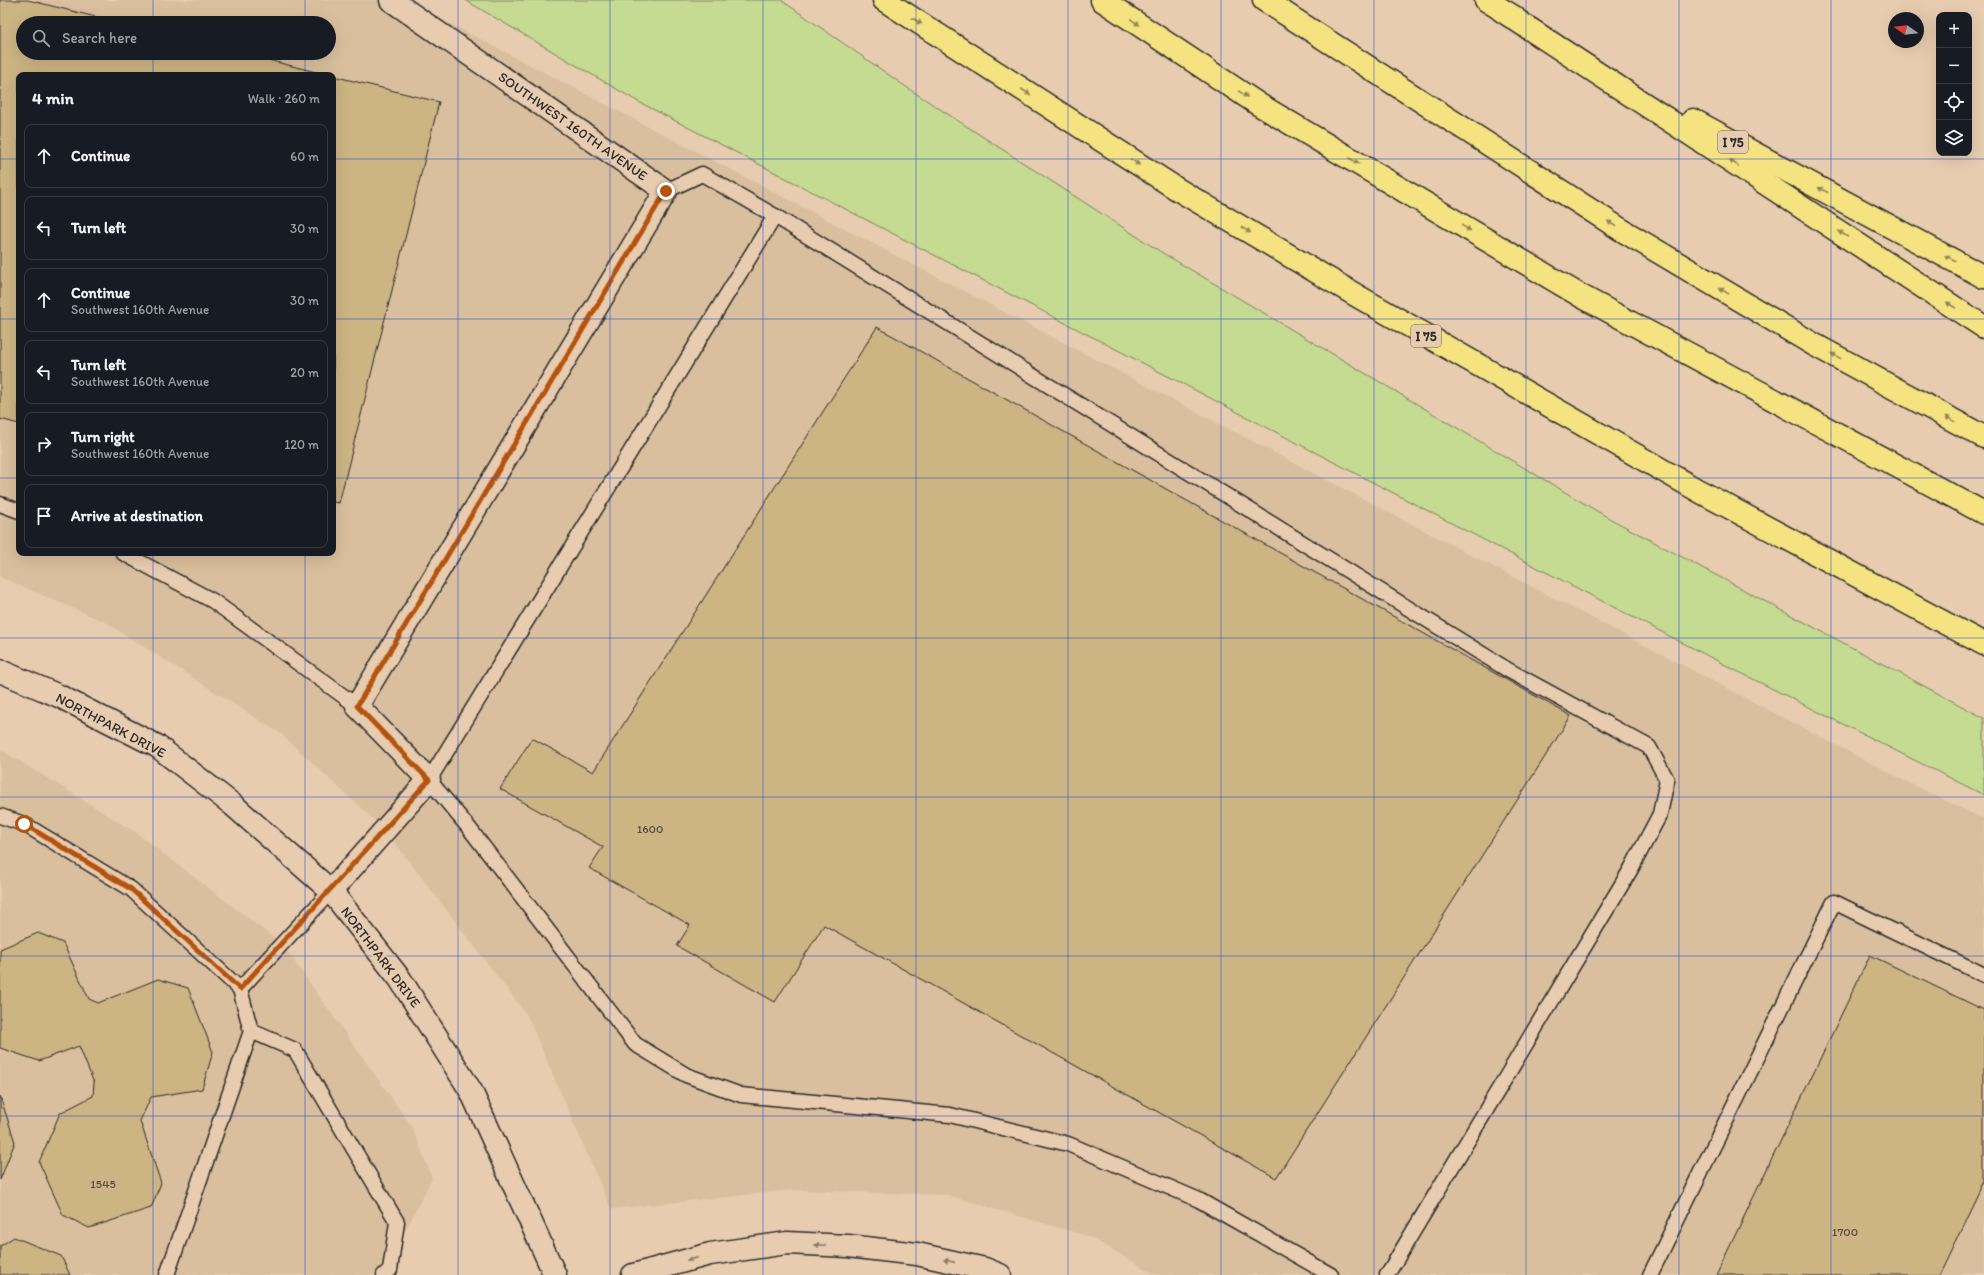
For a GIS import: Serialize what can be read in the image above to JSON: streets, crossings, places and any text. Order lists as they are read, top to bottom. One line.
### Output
{"streets":{"highway":["I 75"],"street":["SOUTHWEST 160TH AVENUE","NORTHPARK DRIVE"]},"house_numbers":["1600","1545","1700"],"north":"left","page":{"map_buttons":["+","−"],"search":"Search here","heading":["4 min","Walk · 260 m"],"list":[["Continue","60 m"],["Turn left","30 m"],["Continue","Southwest 160th Avenue","30 m"],["Turn left","Southwest 160th Avenue","20 m"],["Turn right","Southwest 160th Avenue","120 m"],"Arrive at destination"]}}
